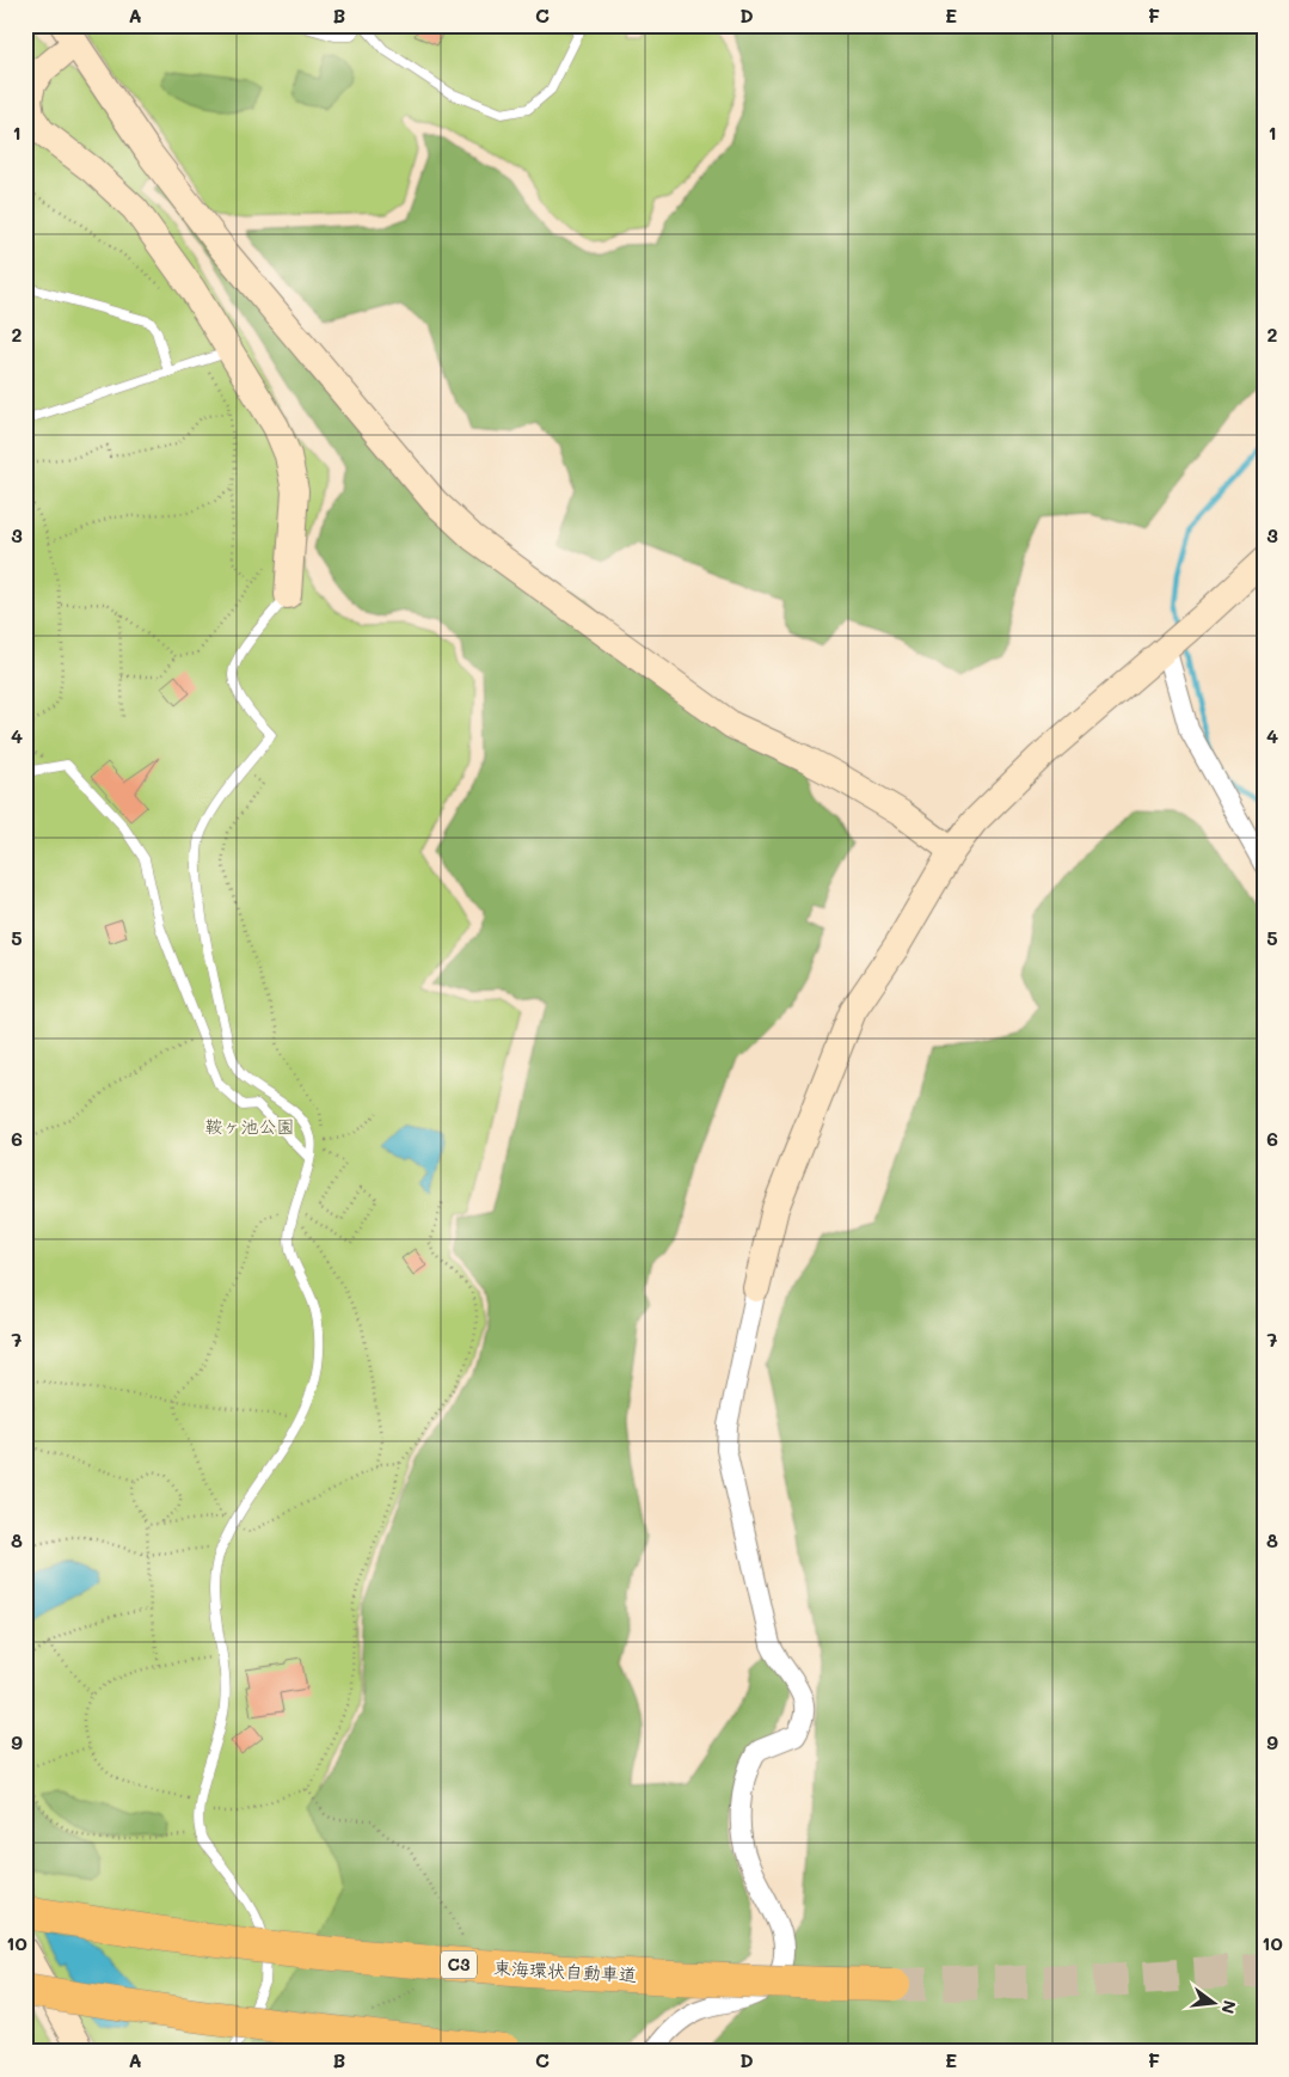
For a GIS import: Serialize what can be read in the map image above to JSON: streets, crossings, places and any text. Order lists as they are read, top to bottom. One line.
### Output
{"streets":{"highway":["C3","東海環状自動車道"]},"parks":["鞍ヶ池公園"],"north":"right","grid":{"columns":["A","B","C","D","E","F"],"rows":["1","2","3","4","5","6","7","8","9","10"]}}
